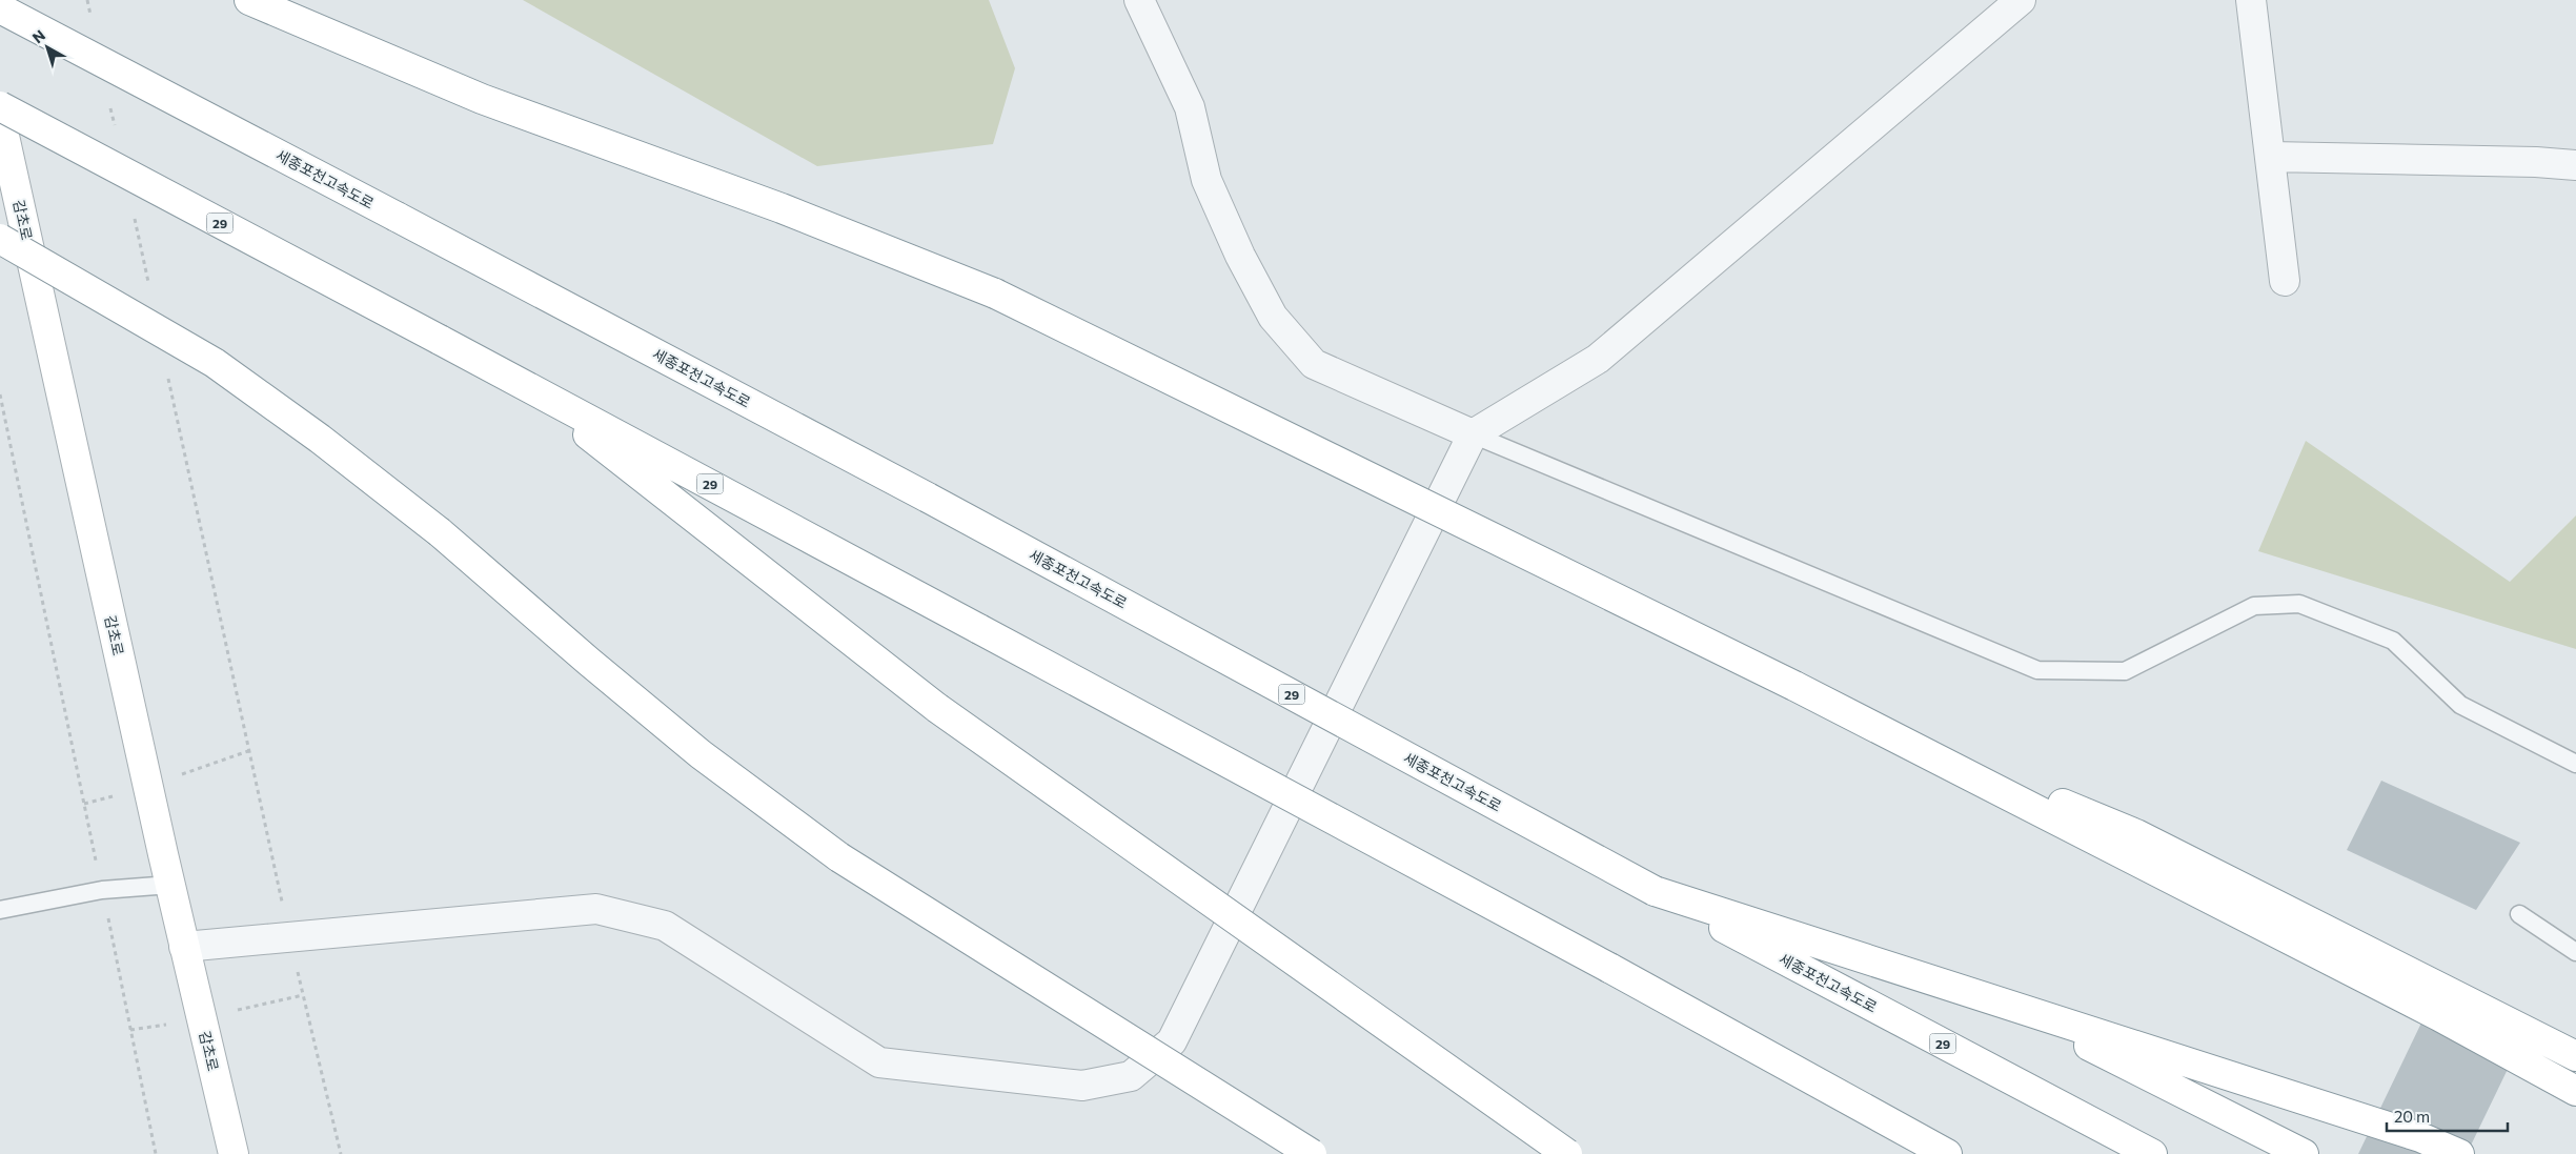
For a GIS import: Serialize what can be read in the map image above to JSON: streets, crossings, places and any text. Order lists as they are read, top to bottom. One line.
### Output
{"streets":{"main road":["세종포천고속도로","감초로","29"]},"scale_bar":"20 m","north":"top left"}
